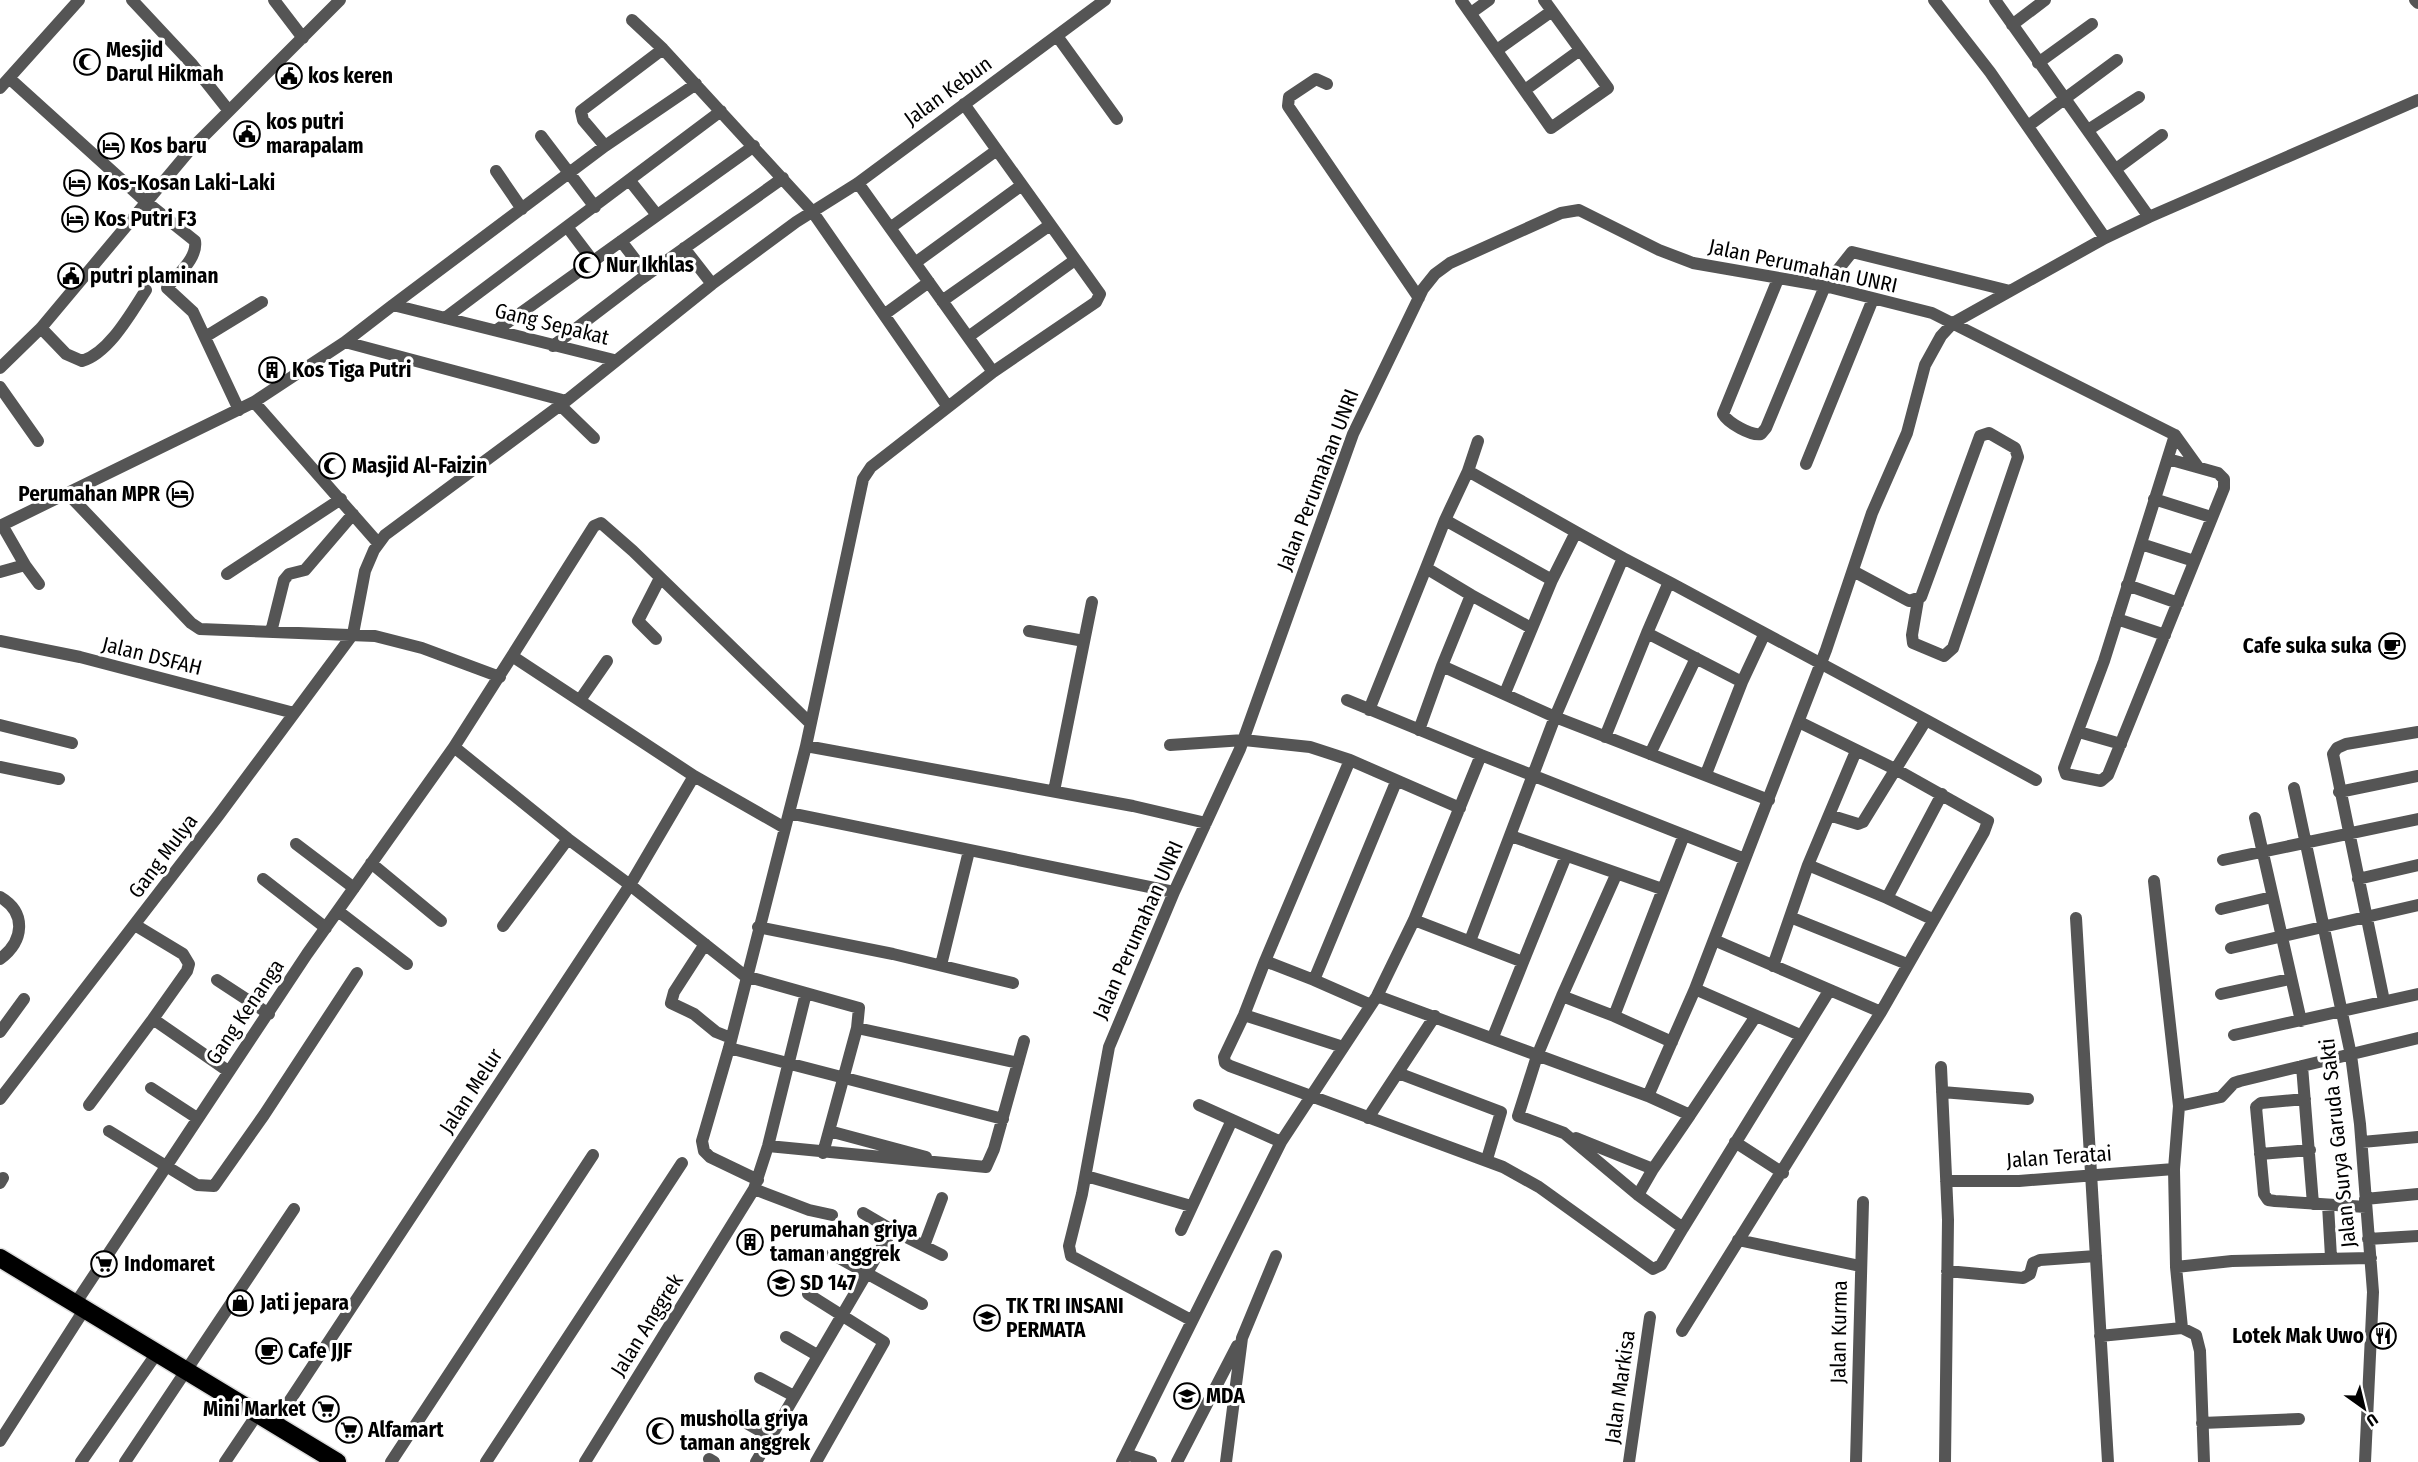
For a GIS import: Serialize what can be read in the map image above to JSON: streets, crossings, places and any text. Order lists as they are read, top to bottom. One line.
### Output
{"streets":{"street":["Jalan Kebun","Jalan Perumahan UNRI","Gang Sepakat","Jalan DSFAH","Gang Mulya","Gang Kenanga","Jalan Melur","Jalan Surya Garuda Sakti","Jalan Teratai","Jalan Anggrek","Jalan Kurma","Jalan Markisa"]},"crossings":[["Jalan Kebun","Gang Sepakat"],["Jalan DSFAH","Gang Mulya"]],"places":{"mosque":["Mesjid Darul Hikmah","Nur Ikhlas","Masjid Al-Faizin","musholla griya taman anggrek"],"public building":["kos keren","kos putri marapalam","putri plaminan"],"hotel":["Kos baru","Kos-Kosan Laki-Laki","Kos Putri F3","Perumahan MPR"],"building":["Kos Tiga Putri","perumahan griya taman anggrek"],"cafe":["Cafe suka suka","Cafe JJF"],"supermarket":["Indomaret","Mini Market","Alfamart"],"school or university":["SD 147","TK TRI INSANI PERMATA","MDA"],"shop":["Jati jepara"],"restaurant":["Lotek Mak Uwo"]},"north":"bottom right"}
